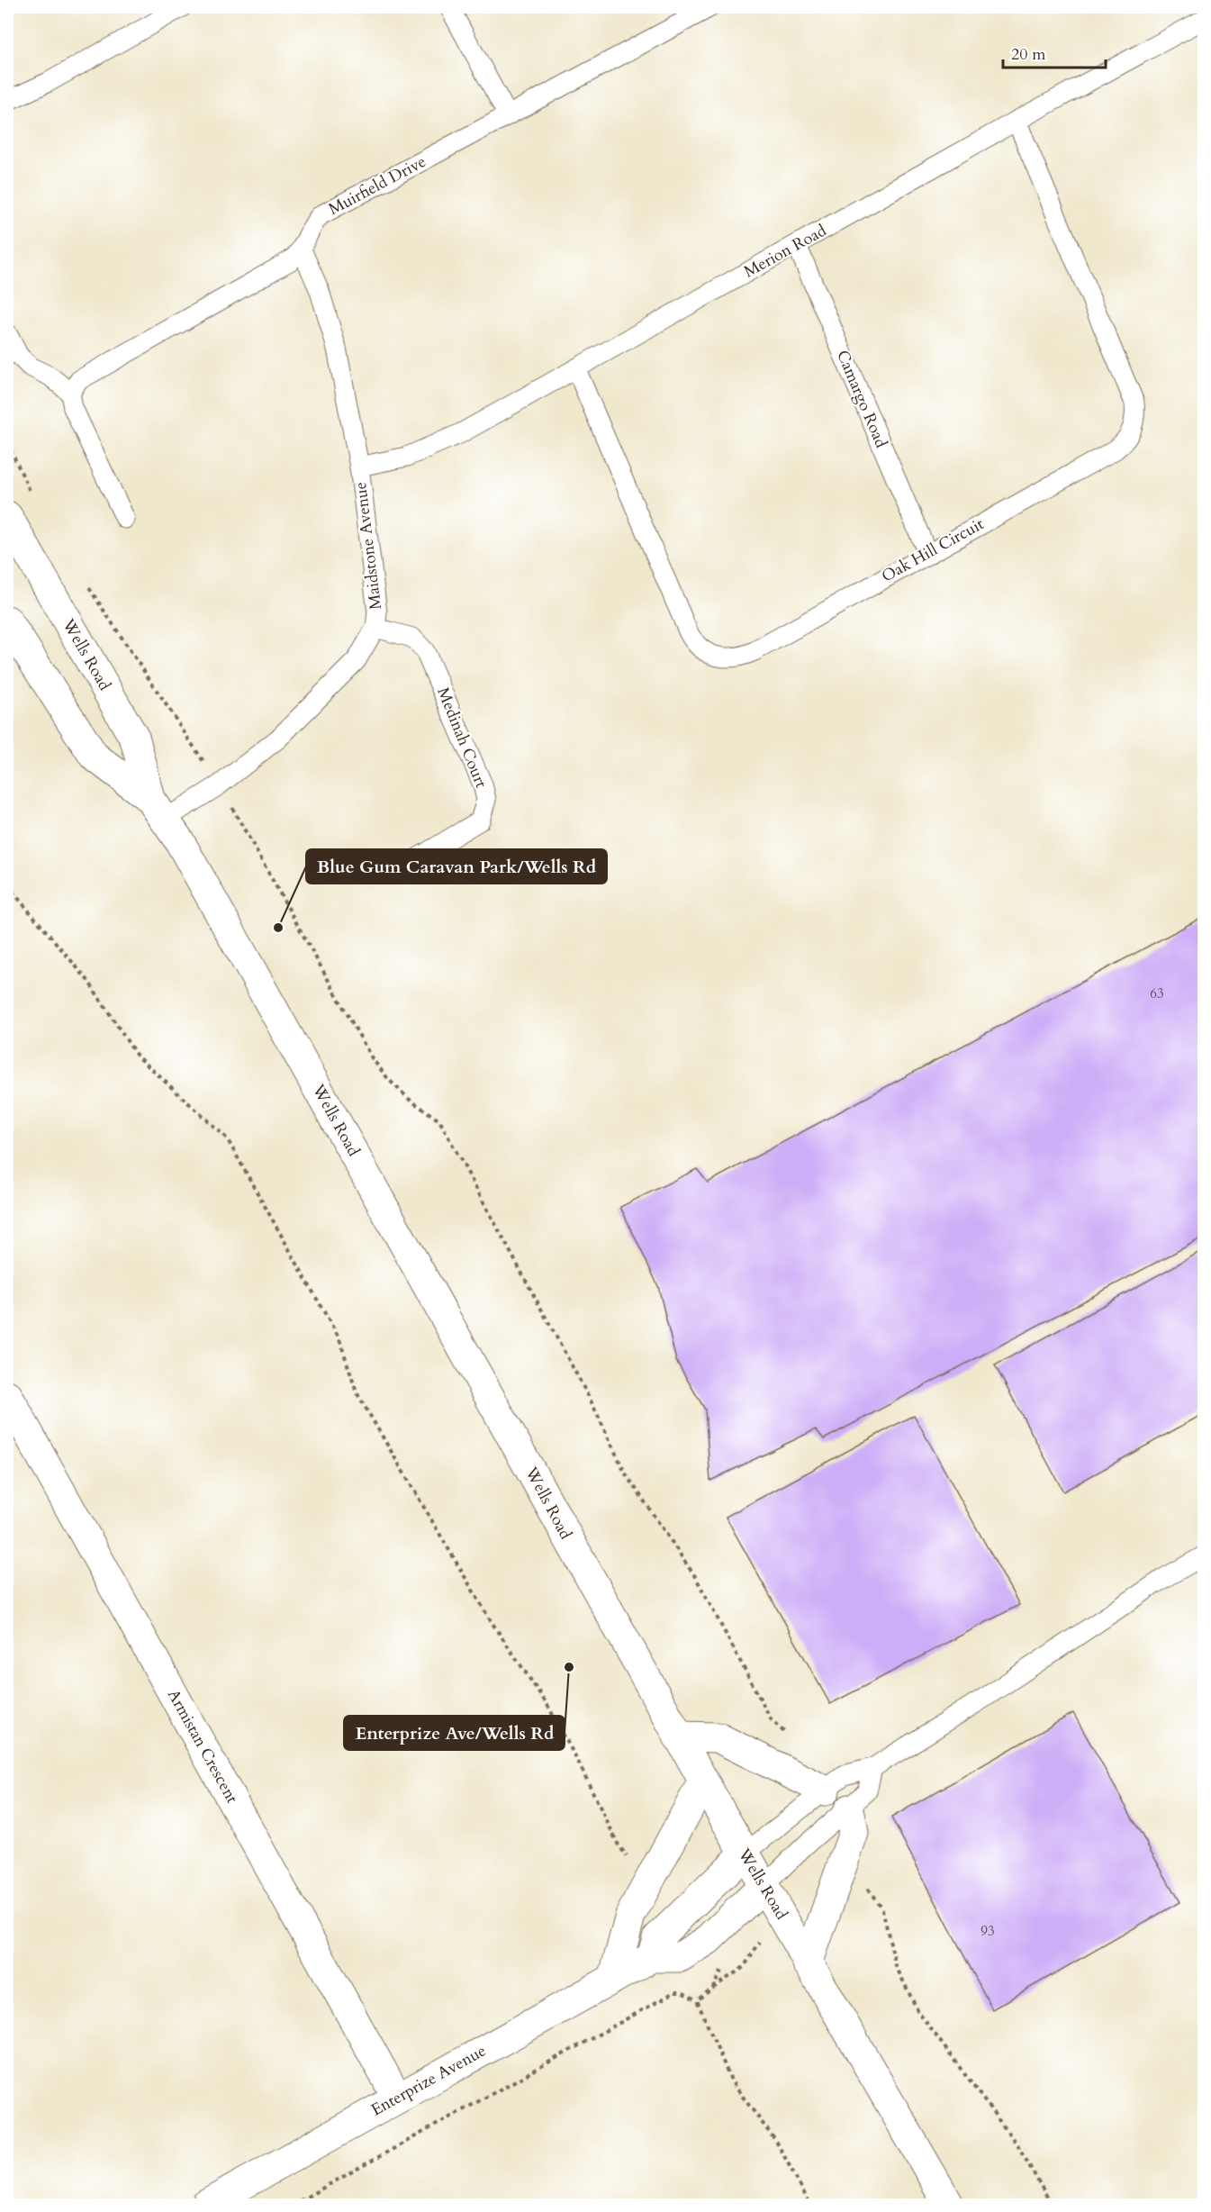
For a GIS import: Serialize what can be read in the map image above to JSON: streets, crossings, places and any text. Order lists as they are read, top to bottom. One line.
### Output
{"streets":{"main road":["Wells Road","Armistan Crescent","Enterprize Avenue"],"lane":["Muirfield Drive","Merion Road","Camargo Road","Maidstone Avenue","Oak Hill Circuit","Medinah Court"]},"crossings":[["Muirfield Drive","Maidstone Avenue"],["Merion Road","Camargo Road"],["Merion Road","Maidstone Avenue"],["Merion Road","Oak Hill Circuit"],["Camargo Road","Oak Hill Circuit"],["Maidstone Avenue","Wells Road"],["Maidstone Avenue","Medinah Court"],["Wells Road","Enterprize Avenue"],["Armistan Crescent","Enterprize Avenue"]],"places":["Blue Gum Caravan Park/Wells Rd","Enterprize Ave/Wells Rd"],"house_numbers":["63","93"],"scale_bar":"20 m"}
